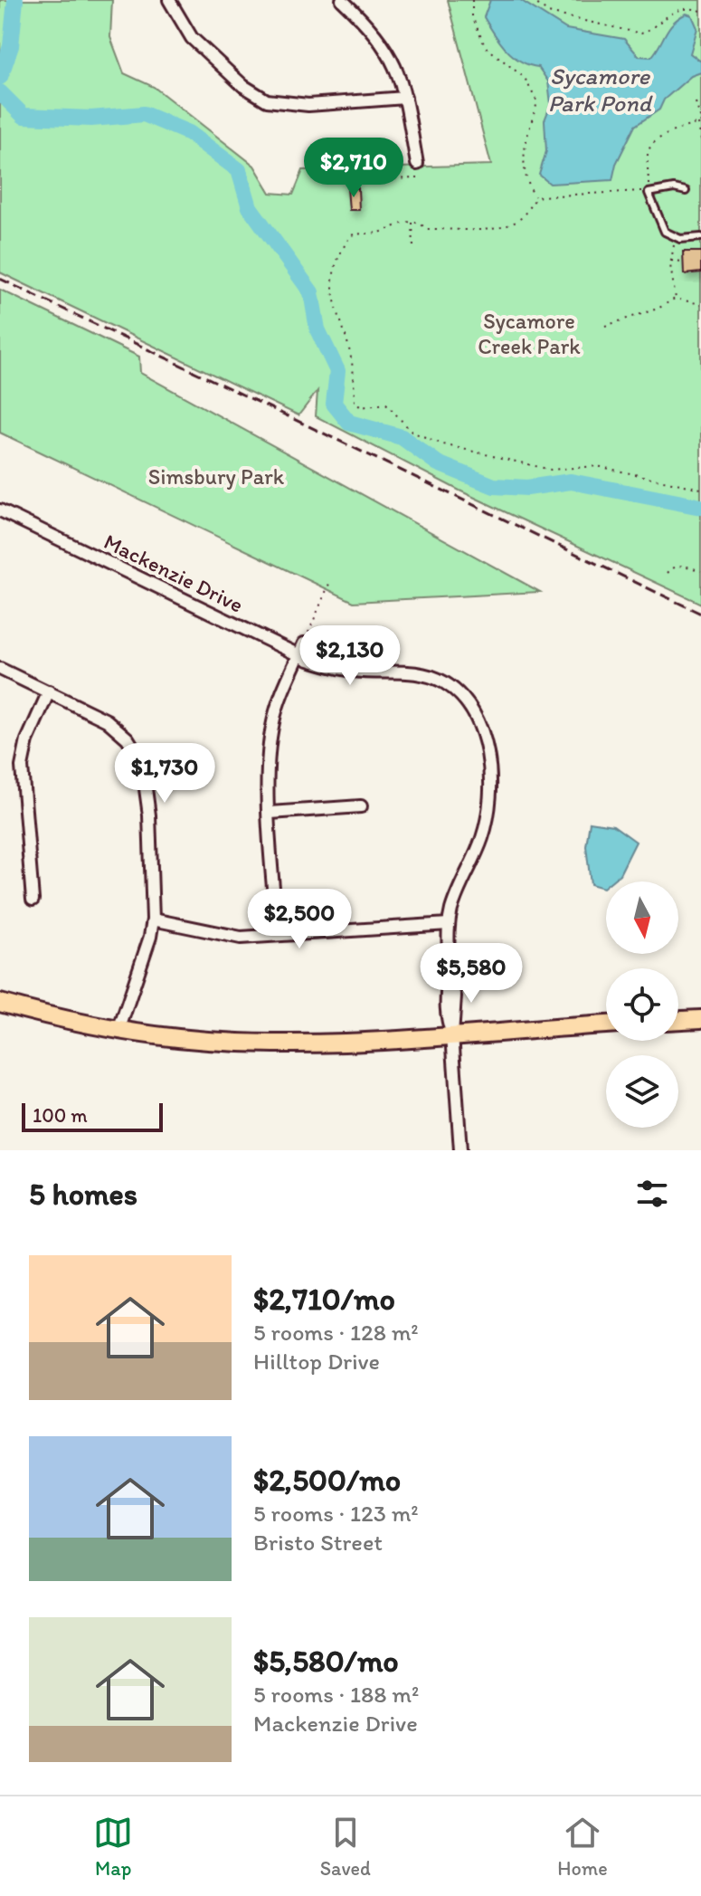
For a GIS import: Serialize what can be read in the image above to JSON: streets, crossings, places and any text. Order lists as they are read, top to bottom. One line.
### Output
{"streets":{"street":["Mackenzie Drive"]},"water":["Sycamore Park Pond"],"parks":["Sycamore Creek Park","Simsbury Park"],"scale_bar":"100 m","north":"bottom","page":{"price":["$2,710","$2,130","$1,730","$2,500","$5,580"],"scale":"100 m","heading":"5 homes","list":[{"name":"$2,710/mo","note":"5 rooms · 128 m² · Hilltop Drive"},{"name":"$2,500/mo","note":"5 rooms · 123 m² · Bristo Street"},{"name":"$5,580/mo","note":"5 rooms · 188 m² · Mackenzie Drive"}],"tabs":["Map","Saved","Home"]}}
